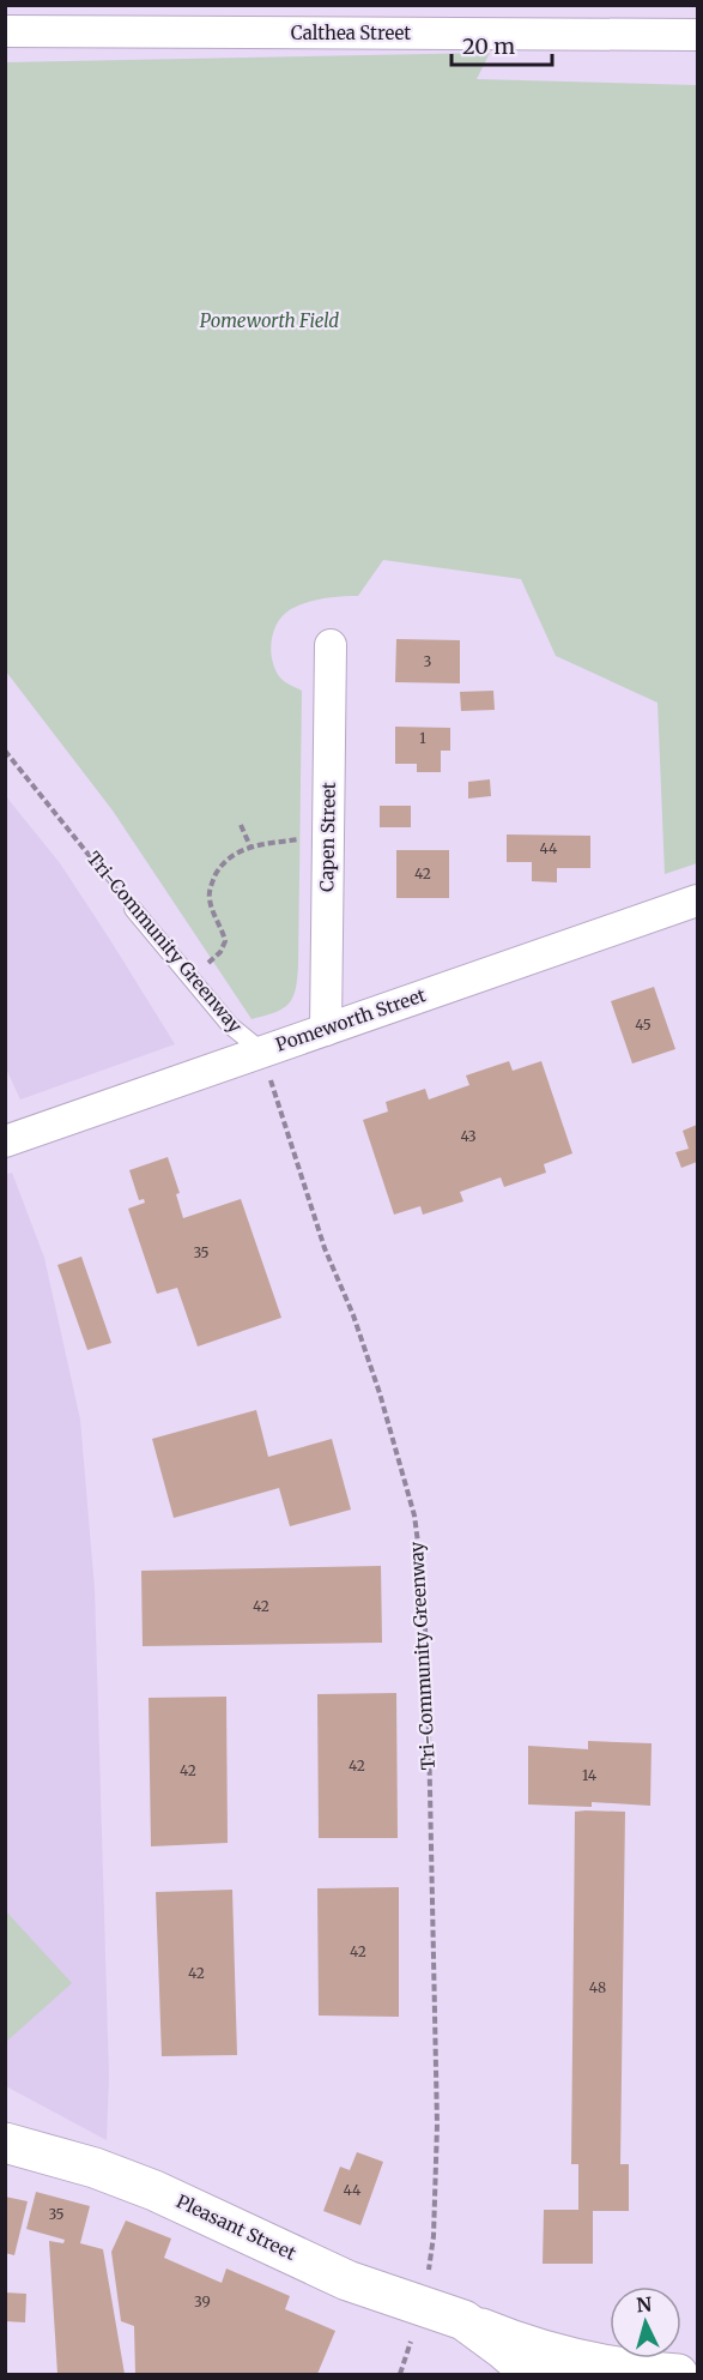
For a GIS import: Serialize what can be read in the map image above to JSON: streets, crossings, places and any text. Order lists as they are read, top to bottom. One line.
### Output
{"streets":{"main road":["Pleasant Street"],"street":["Calthea Street","Capen Street","Pomeworth Street"],"lane":["Tri-Community Greenway"]},"crossings":[["Capen Street","Pomeworth Street"],["Tri-Community Greenway","Pomeworth Street"],["Tri-Community Greenway","Pleasant Street"]],"parks":["Pomeworth Field"],"house_numbers":["3","1","44","42","45","43","35","42","42","42","14","42","42","48","44","35","39"],"scale_bar":"20 m","north":"top"}
